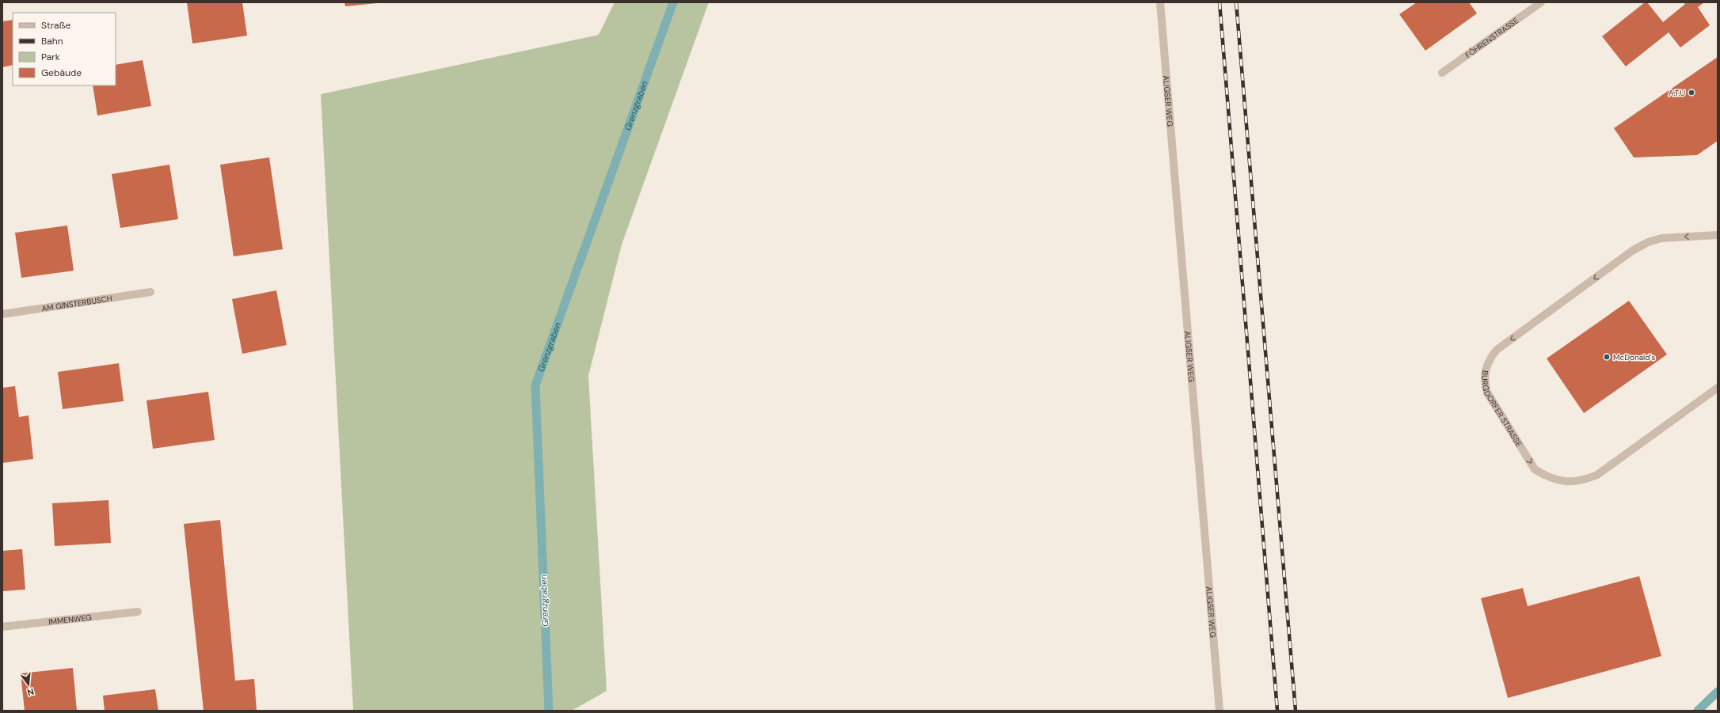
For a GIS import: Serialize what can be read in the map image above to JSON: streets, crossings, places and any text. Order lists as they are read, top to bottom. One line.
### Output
{"streets":{"street":["FÖHRENSTRASSE","ALIGSER WEG","AM GINSTERBUSCH","BURGDORFER STRASSE","IMMENWEG"]},"water":["Grenzgraben"],"places":["A.T.U","McDonald's"],"legend":["Straße","Bahn","Park","Gebäude"],"north":"bottom"}
